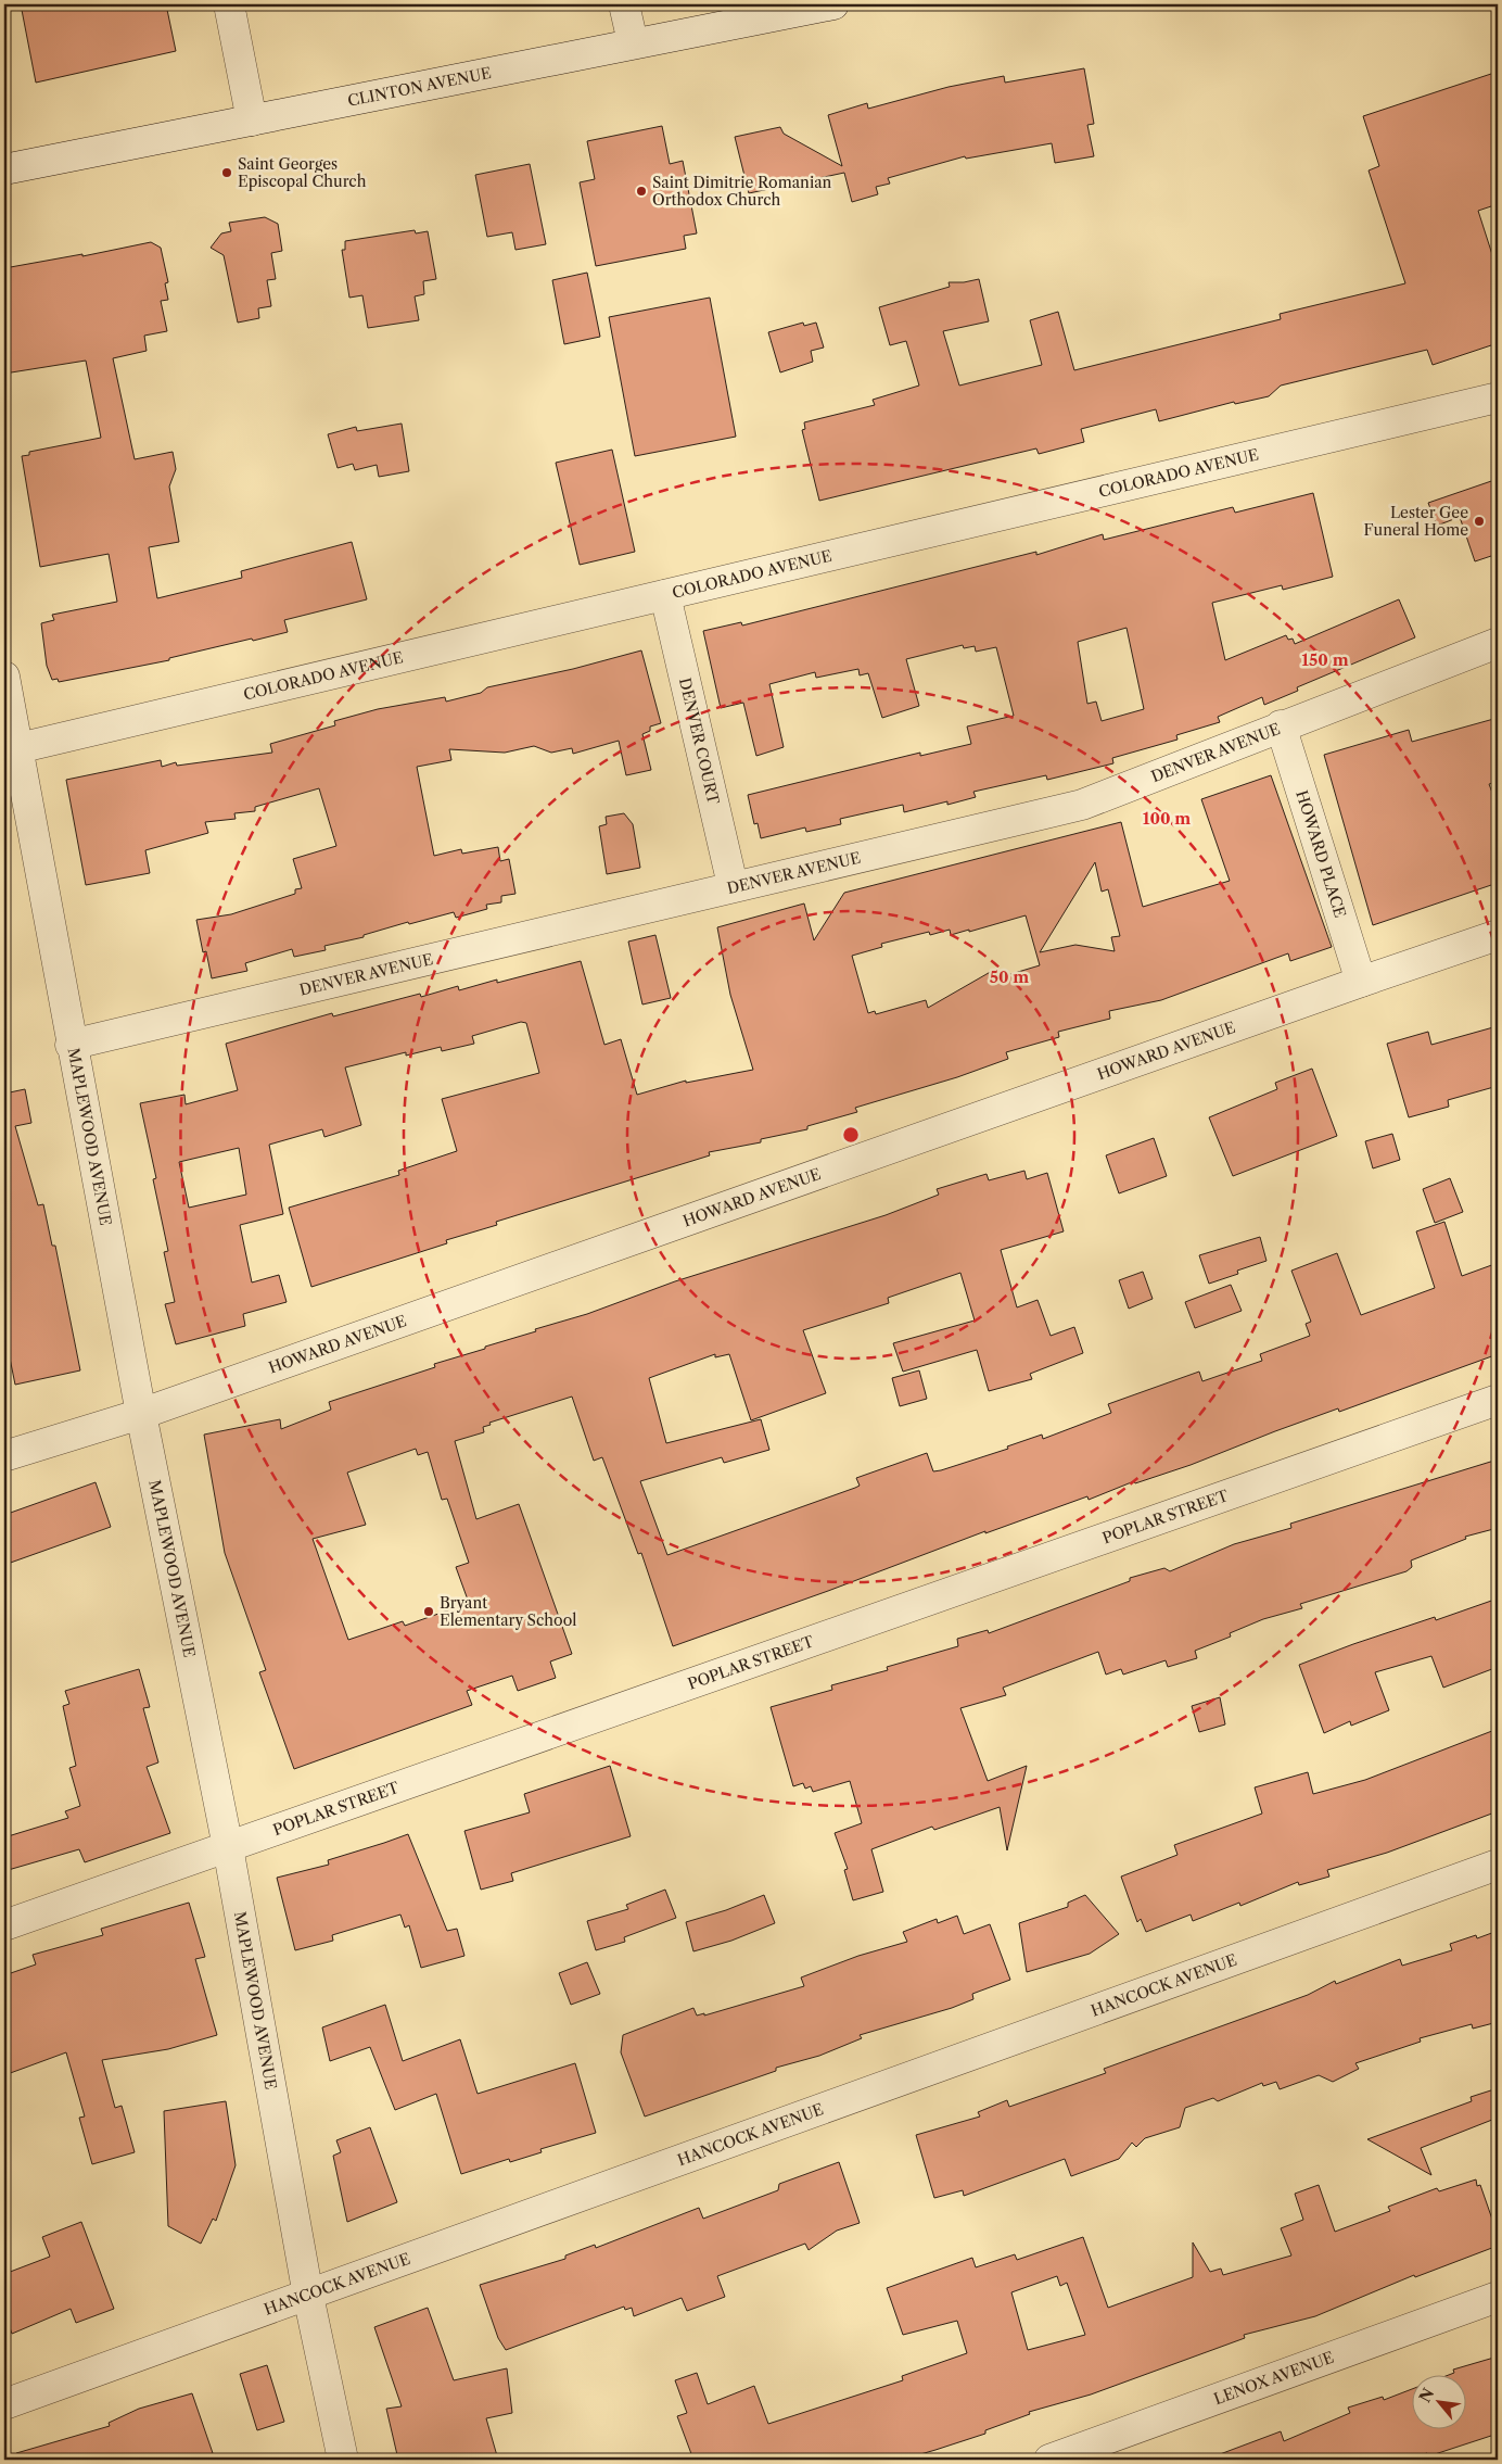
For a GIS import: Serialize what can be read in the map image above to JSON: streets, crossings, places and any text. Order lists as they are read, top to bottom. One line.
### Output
{"streets":{"street":["CLINTON AVENUE","COLORADO AVENUE","DENVER COURT","DENVER AVENUE","HOWARD PLACE","HOWARD AVENUE","MAPLEWOOD AVENUE","POPLAR STREET","HANCOCK AVENUE","LENOX AVENUE"]},"crossings":[["COLORADO AVENUE","DENVER COURT"],["COLORADO AVENUE","MAPLEWOOD AVENUE"],["DENVER COURT","DENVER AVENUE"],["DENVER AVENUE","HOWARD PLACE"],["DENVER AVENUE","MAPLEWOOD AVENUE"],["HOWARD PLACE","HOWARD AVENUE"],["HOWARD AVENUE","MAPLEWOOD AVENUE"],["MAPLEWOOD AVENUE","POPLAR STREET"],["MAPLEWOOD AVENUE","HANCOCK AVENUE"]],"places":["Saint Georges Episcopal Church","Saint Dimitrie Romanian Orthodox Church","Lester Gee Funeral Home","Bryant Elementary School"],"north":"top left","rings":["150 m","100 m","50 m"]}
